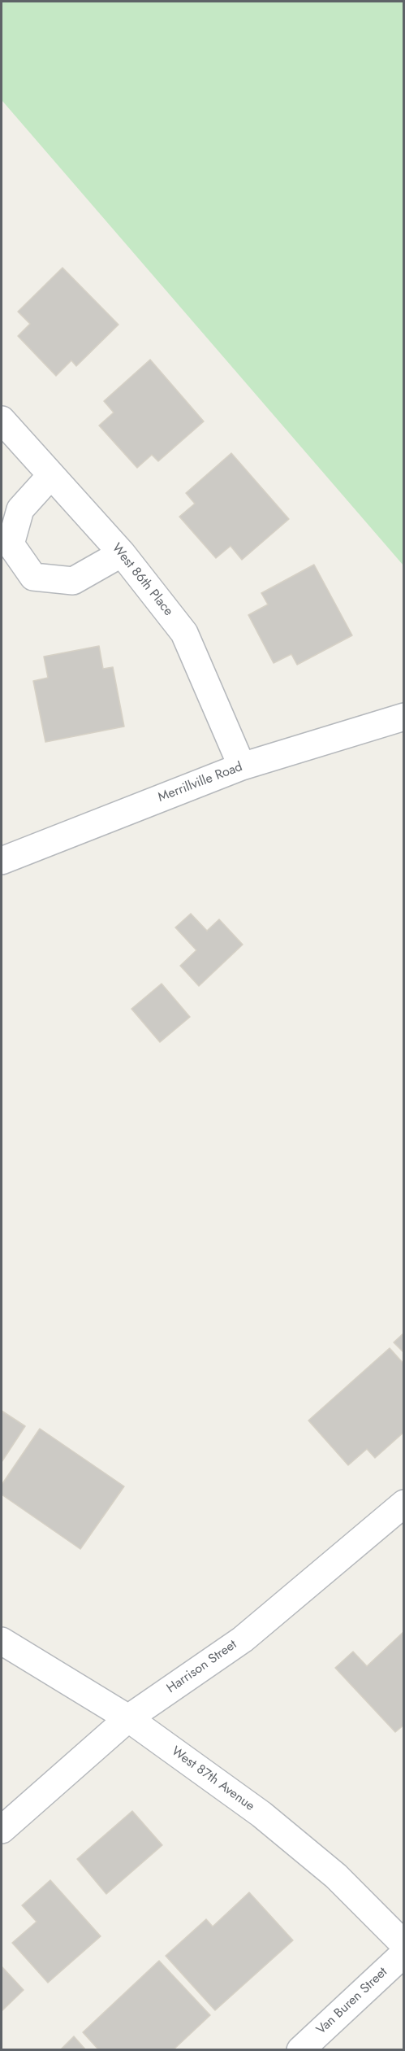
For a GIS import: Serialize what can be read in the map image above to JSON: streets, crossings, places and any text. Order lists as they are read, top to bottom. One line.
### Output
{"streets":{"street":["West 86th Place","Merrillville Road","Harrison Street","West 87th Avenue","Van Buren Street"]},"crossings":[["West 86th Place","Merrillville Road"],["Harrison Street","West 87th Avenue"]]}
